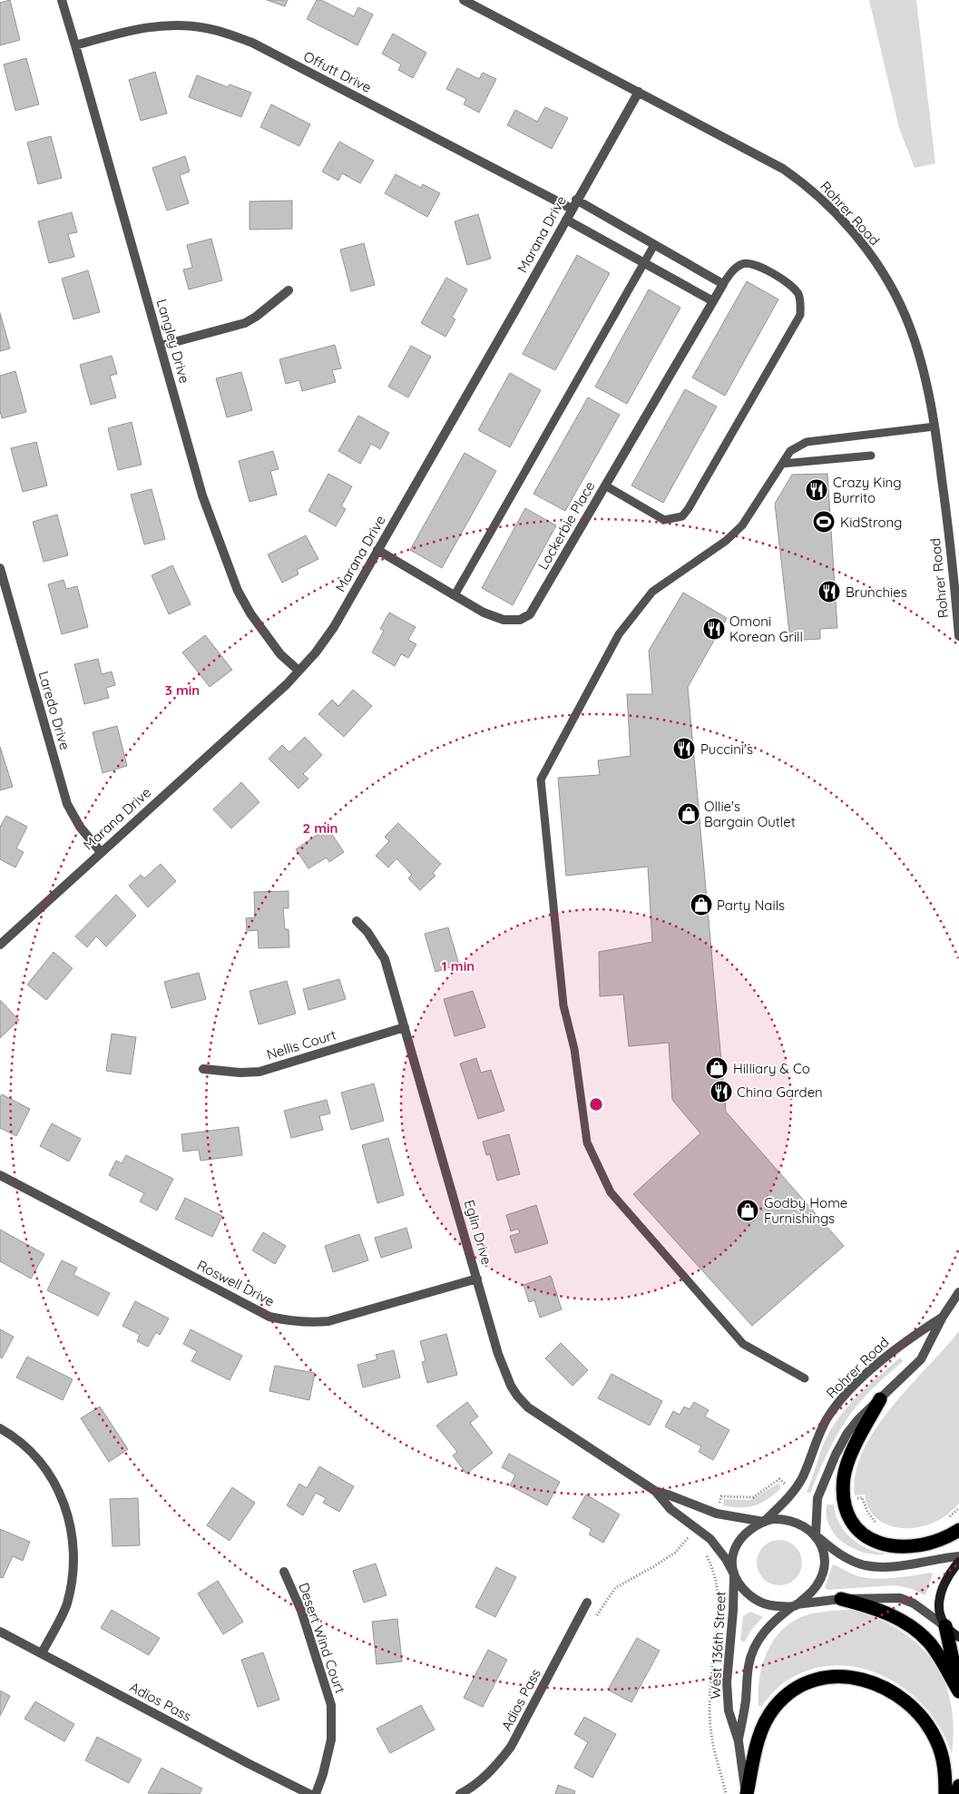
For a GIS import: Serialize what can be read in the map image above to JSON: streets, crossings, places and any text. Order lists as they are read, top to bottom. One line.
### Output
{"streets":{"street":["Offutt Drive","Rohrer Road","Marana Drive","Langley Drive","Lockerbie Place","Laredo Drive","Nellis Court","Eglin Drive","Roswell Drive","Desert Wind Court","West 136th Street","Adios Pass"]},"crossings":[["Offutt Drive","Marana Drive"],["Offutt Drive","Langley Drive"],["Rohrer Road","Marana Drive"],["Rohrer Road","Eglin Drive"],["Rohrer Road","West 136th Street"],["Marana Drive","Langley Drive"],["Marana Drive","Lockerbie Place"],["Marana Drive","Laredo Drive"],["Nellis Court","Eglin Drive"],["Eglin Drive","Roswell Drive"],["Eglin Drive","West 136th Street"]],"places":{"restaurant":["Crazy King Burrito","Brunchies","Omoni Korean Grill","Puccini's","China Garden"],"sports":["KidStrong"],"shop":["Ollie's Bargain Outlet","Party Nails","Hilliary & Co","Godby Home Furnishings"]},"rings":["3 min","2 min","1 min"]}
